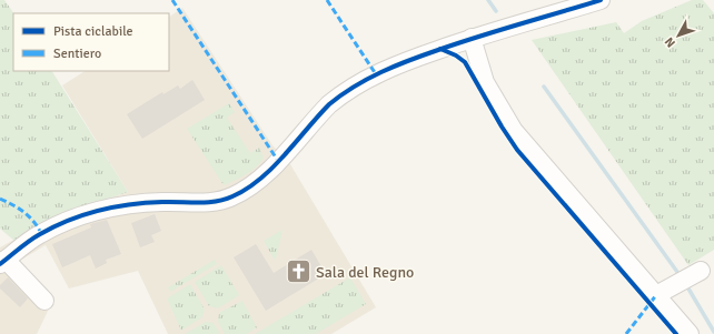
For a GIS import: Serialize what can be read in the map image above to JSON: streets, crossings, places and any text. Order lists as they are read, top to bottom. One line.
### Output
{"places":{"church":["Sala del Regno"]},"legend":["Pista ciclabile","Sentiero"],"north":"bottom left"}
